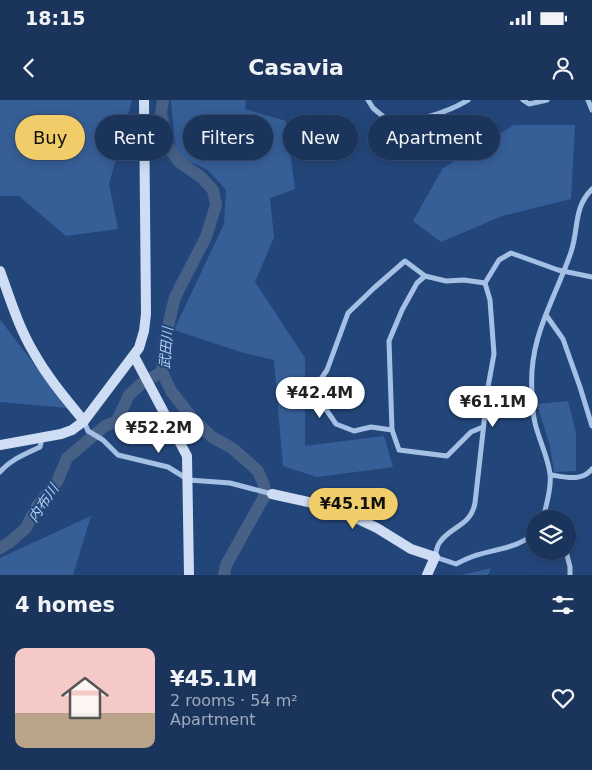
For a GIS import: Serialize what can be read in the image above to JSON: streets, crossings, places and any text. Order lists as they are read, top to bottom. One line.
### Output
{"water":["武田川","内布川"],"page":{"status":"18:15","header":"Casavia","chip":["Buy","Rent","Filters","New","Apartment"],"price":["¥42.4M","¥61.1M","¥52.2M","¥45.1M"],"heading":"4 homes","list":[{"name":"¥45.1M","note":"2 rooms · 54 m² · Apartment"}]}}
